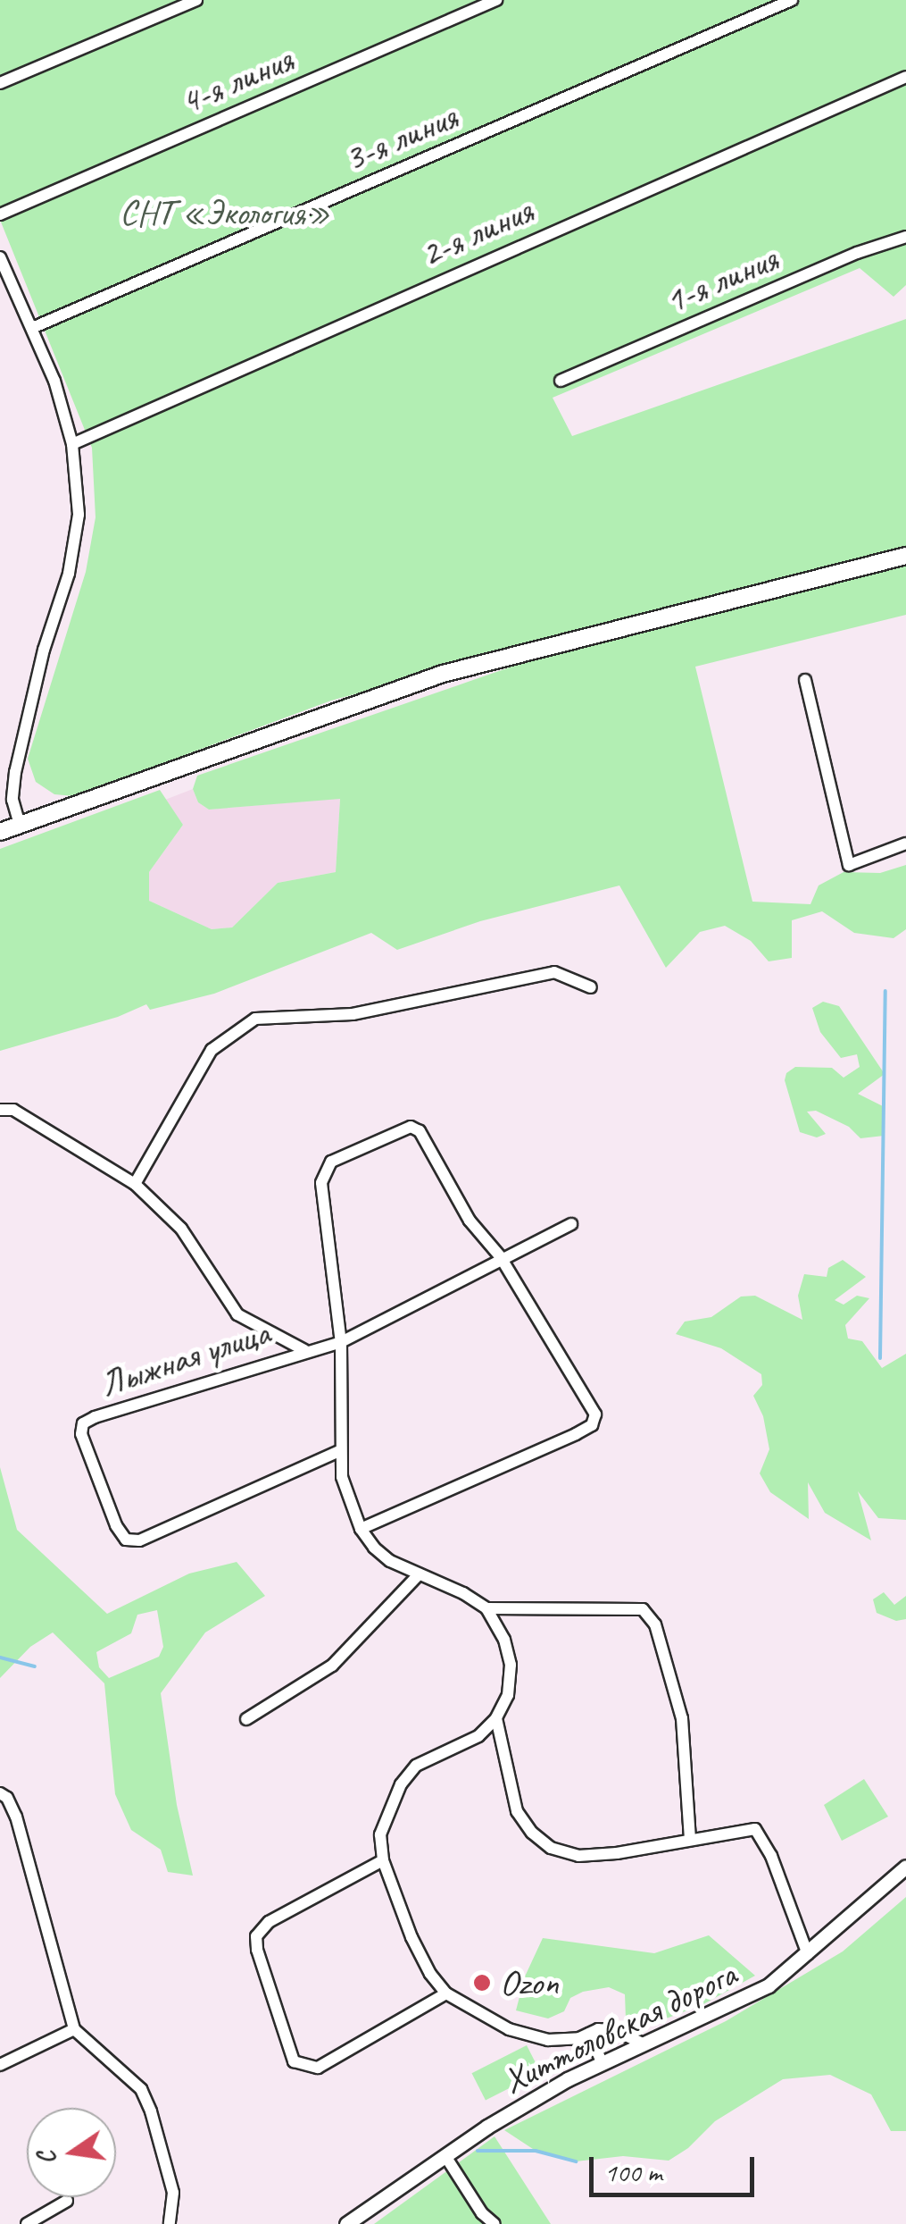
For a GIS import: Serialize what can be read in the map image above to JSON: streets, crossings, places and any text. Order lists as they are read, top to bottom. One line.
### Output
{"streets":{"street":["4-я линия","3-я линия","2-я линия","1-я линия","Лыжная улица","Хиттоловская дорога"]},"parks":["СНТ «Экология»"],"places":["Ozon"],"scale_bar":"100 m","north":"left"}
